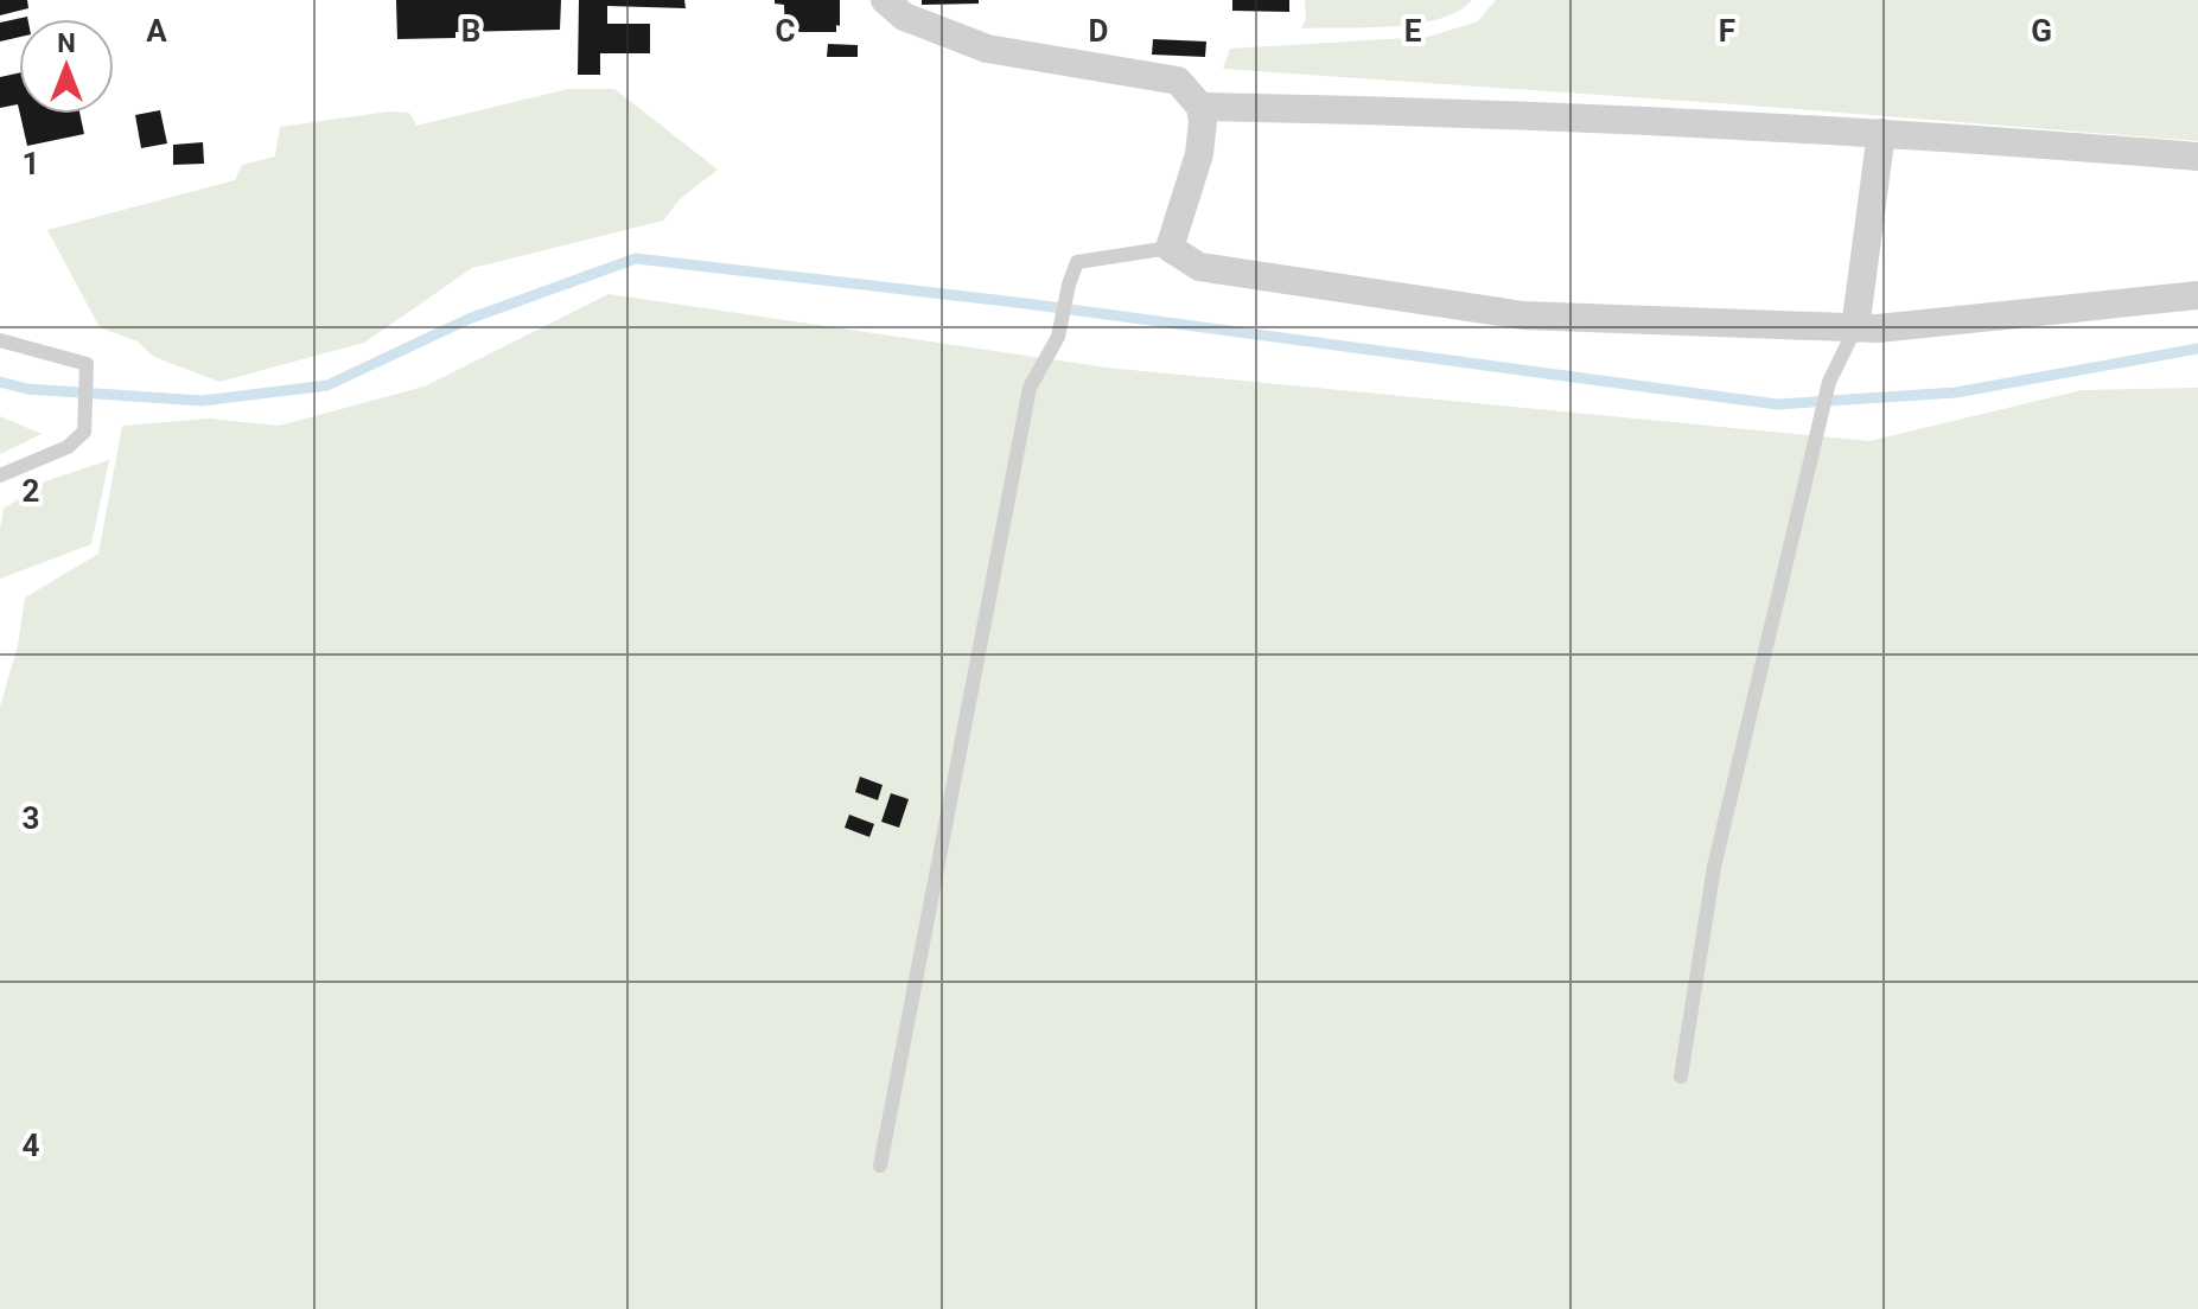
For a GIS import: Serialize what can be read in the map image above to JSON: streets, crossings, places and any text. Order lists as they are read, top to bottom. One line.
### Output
{"north":"top","grid":{"columns":["A","B","C","D","E","F","G"],"rows":["1","2","3","4"]}}
